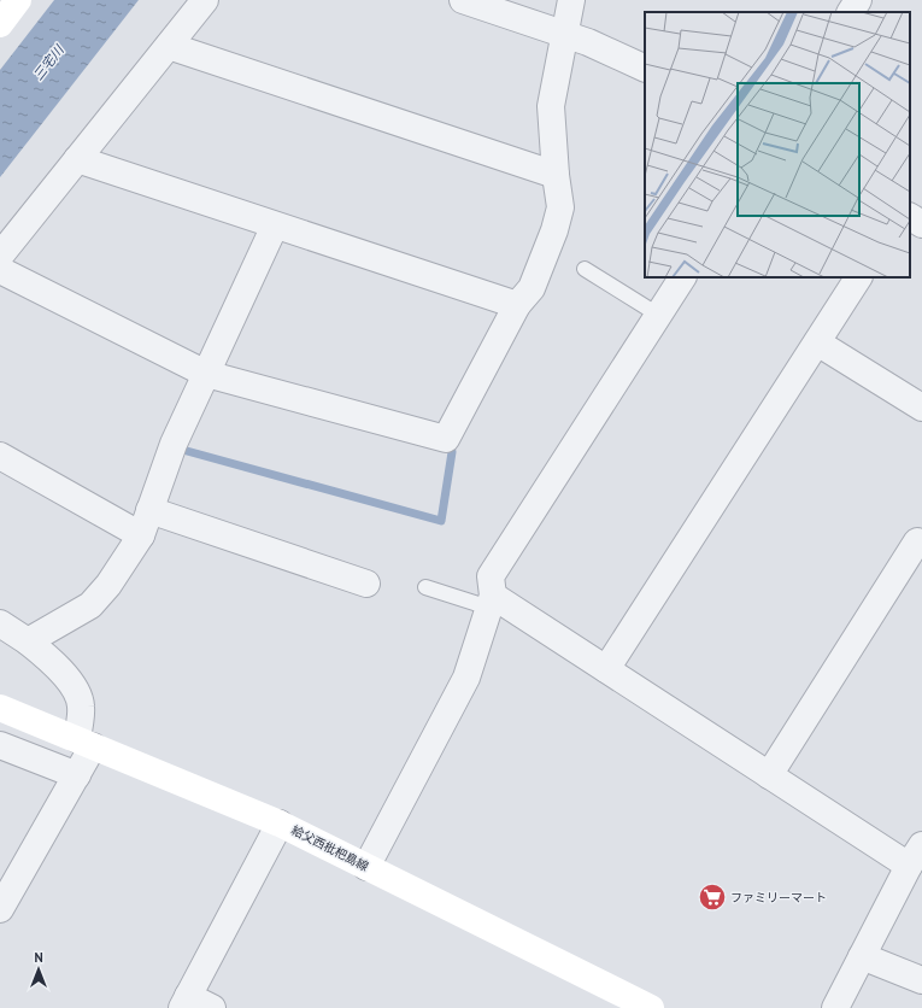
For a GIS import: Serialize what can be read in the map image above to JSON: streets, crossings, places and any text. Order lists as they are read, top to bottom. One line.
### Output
{"streets":{"main road":["給父西枇杷島線"]},"water":["三宅川"],"places":{"supermarket":["ファミリーマート"]},"north":"top"}
